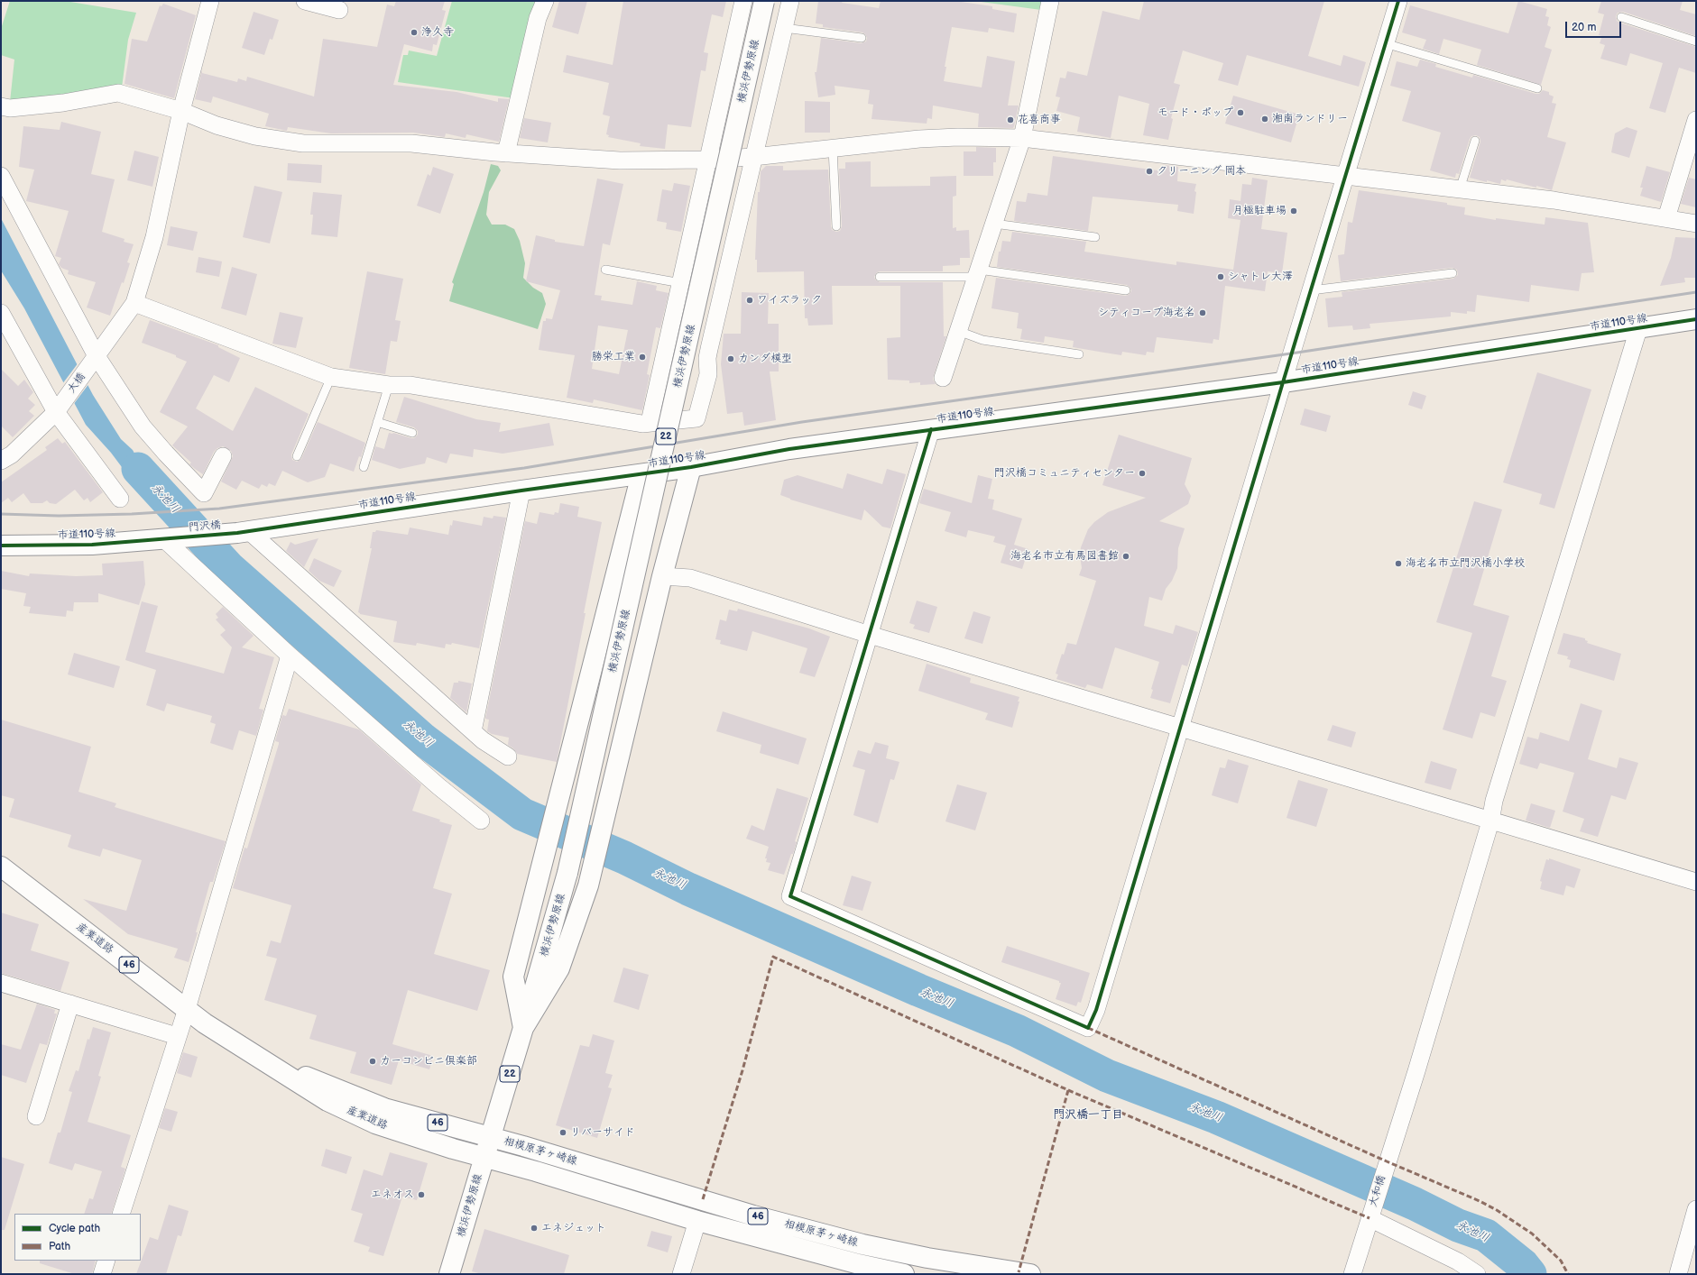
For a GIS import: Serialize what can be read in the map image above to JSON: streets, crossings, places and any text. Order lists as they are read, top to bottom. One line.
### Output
{"streets":{"main road":["横浜伊勢原線","市道110号線","22","門沢橋","産業道路","46","相模原茅ヶ崎線"],"street":["大橋","大和橋"]},"crossings":[["横浜伊勢原線","産業道路"],["横浜伊勢原線","相模原茅ヶ崎線"],["市道110号線","門沢橋"],["市道110号線","大和橋"],["産業道路","相模原茅ヶ崎線"]],"districts":["門沢橋一丁目"],"water":["永池川"],"places":["浄久寺","モード・ポップ","湘南ランドリー","花喜商事","クリーニング 岡本","月極駐車場","シャトレ大澤","ワイズラック","シティコープ海老名","勝栄工業","カンダ模型","門沢橋コミュニティセンター","海老名市立有馬図書館","海老名市立門沢橋小学校","カーコンビニ倶楽部","リバーサイド","エネオス","エネジェット"],"legend":["Cycle path","Path"],"scale_bar":"20 m"}
